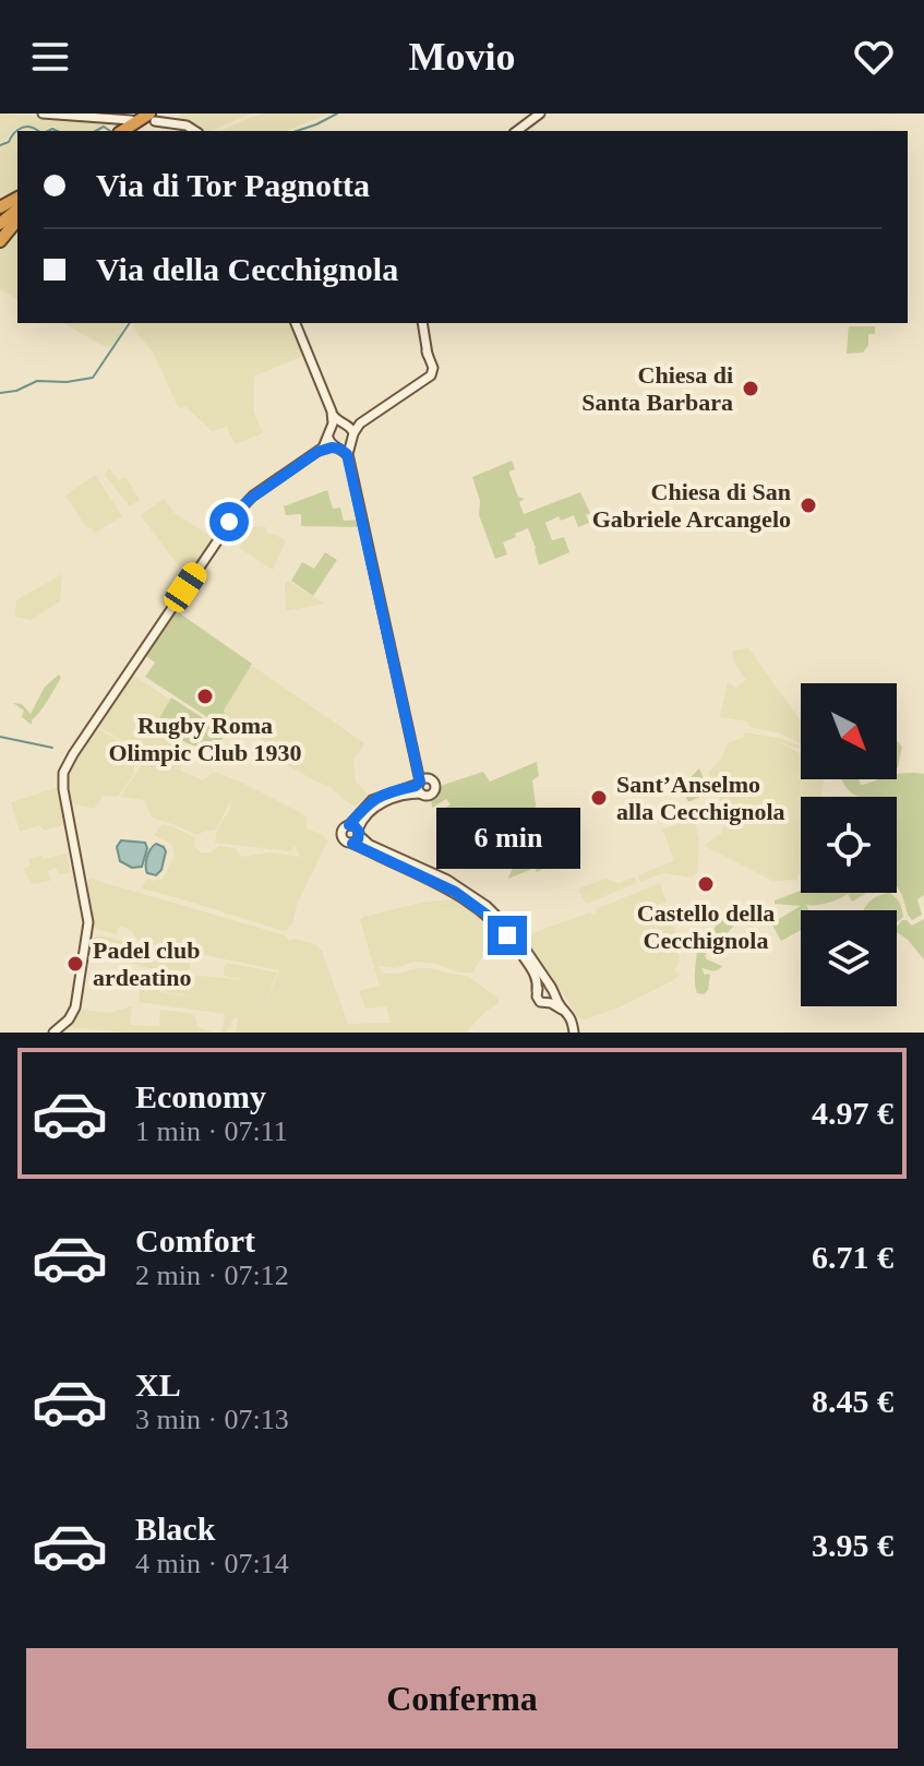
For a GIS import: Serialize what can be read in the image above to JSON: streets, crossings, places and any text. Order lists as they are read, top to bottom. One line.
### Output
{"places":["Chiesa di Santa Barbara","Chiesa di San Gabriele Arcangelo","Rugby Roma Olimpic Club 1930","Sant’Anselmo alla Cecchignola","Castello della Cecchignola","Padel club ardeatino"],"north":"bottom right","page":{"header":"Movio","banner":["Via di Tor Pagnotta","Via della Cecchignola"],"bubble":"6 min","list":[{"name":"Economy","note":"1 min · 07:11","value":"4.97 €"},{"name":"Comfort","note":"2 min · 07:12","value":"6.71 €"},{"name":"XL","note":"3 min · 07:13","value":"8.45 €"},{"name":"Black","note":"4 min · 07:14","value":"3.95 €"}],"buttons":"Conferma"}}
